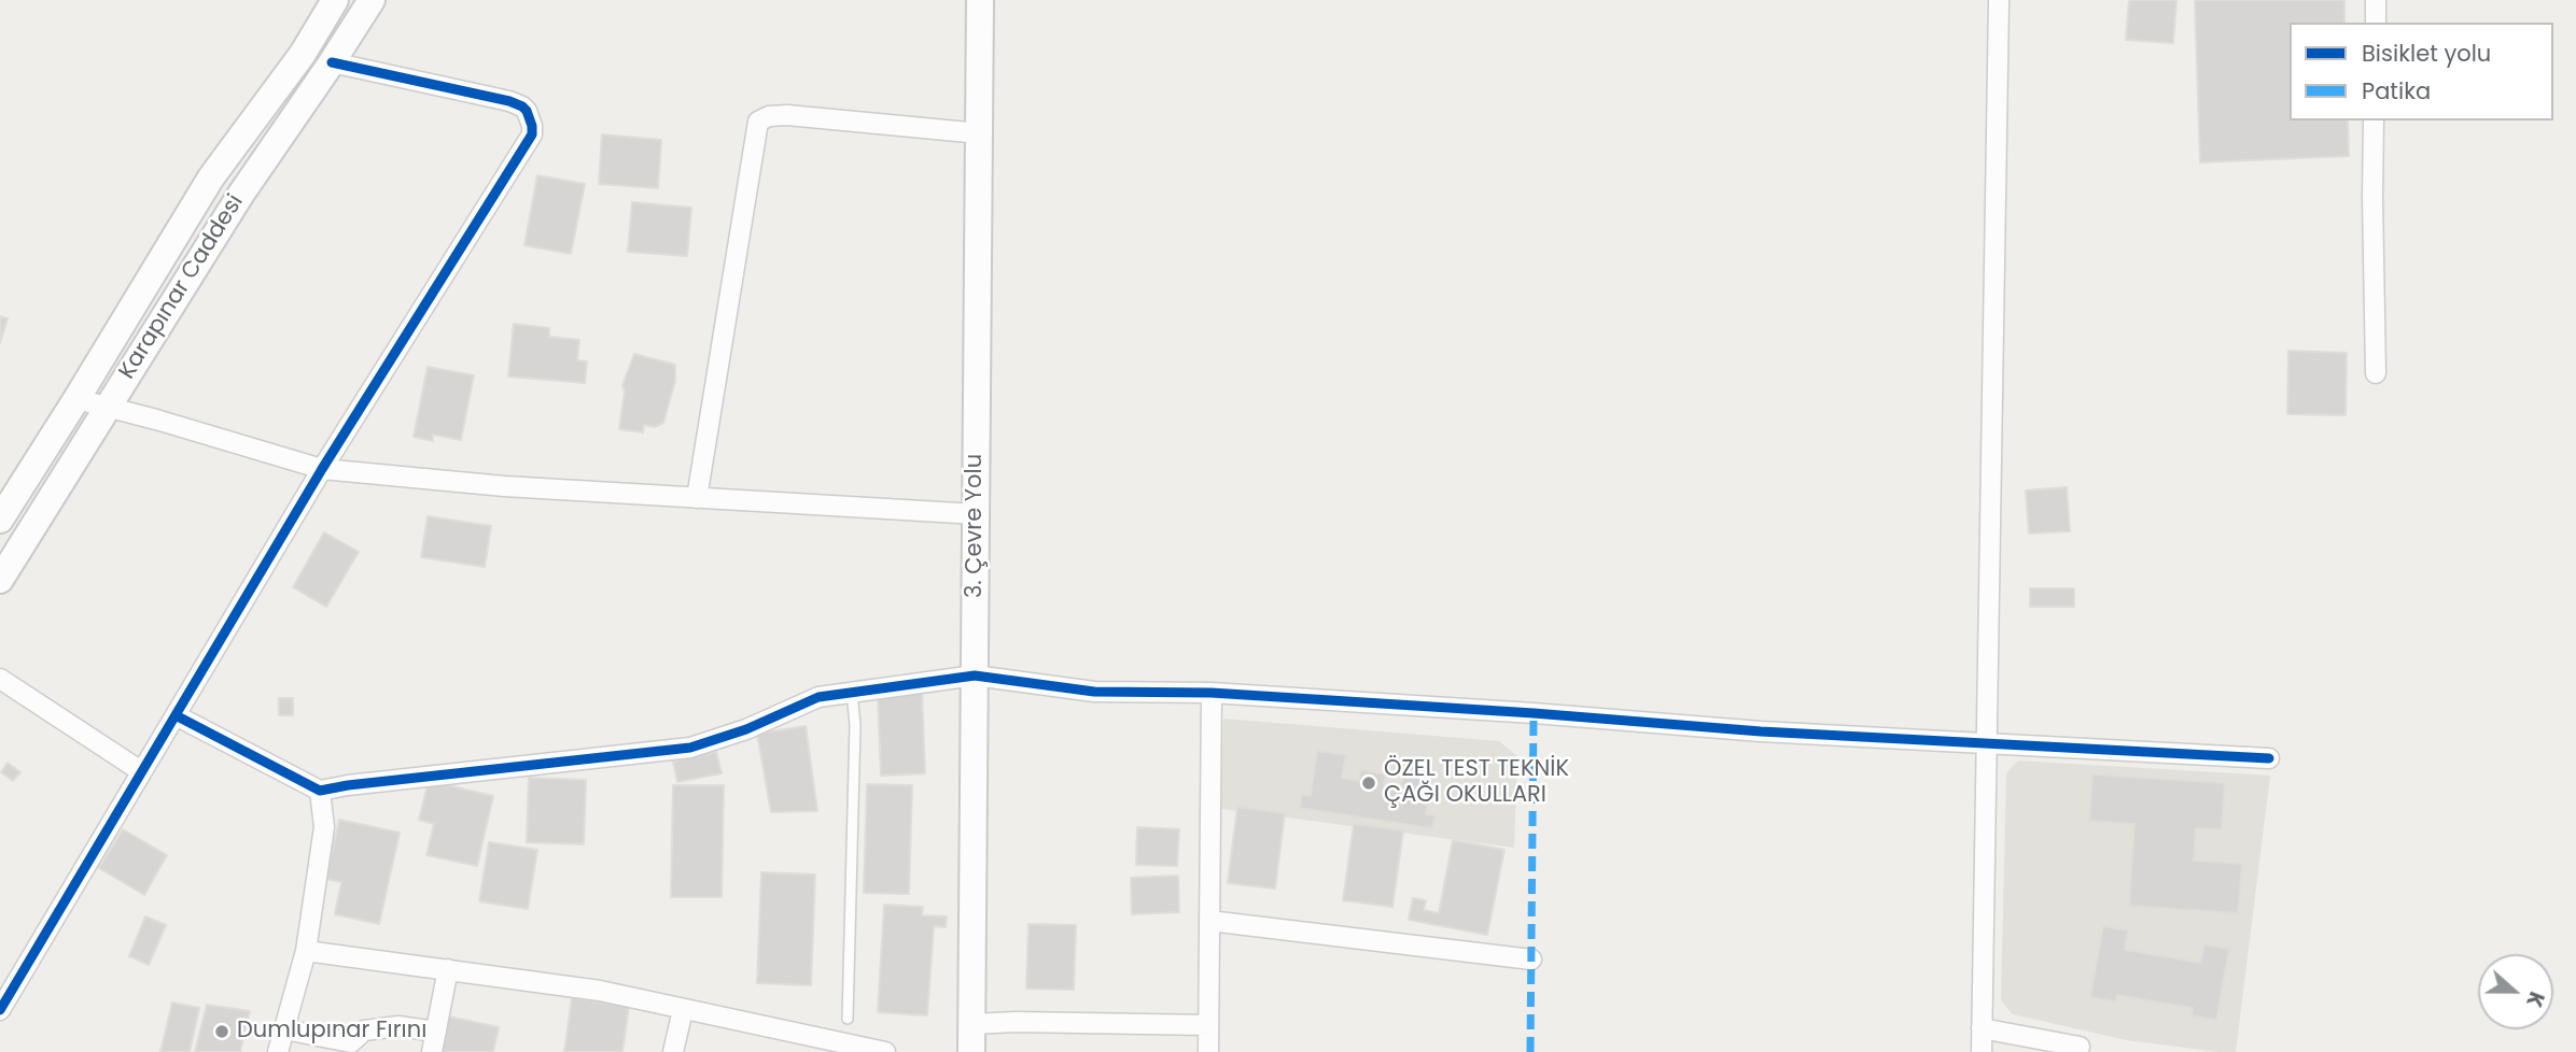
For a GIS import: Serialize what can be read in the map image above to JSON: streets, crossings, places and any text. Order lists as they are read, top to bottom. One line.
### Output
{"streets":{"main road":["Karapınar Caddesi","3. Çevre Yolu"]},"places":["ÖZEL TEST TEKNİK ÇAĞI OKULLARI","Dumlupınar Fırını"],"legend":["Bisiklet yolu","Patika"],"north":"right"}
